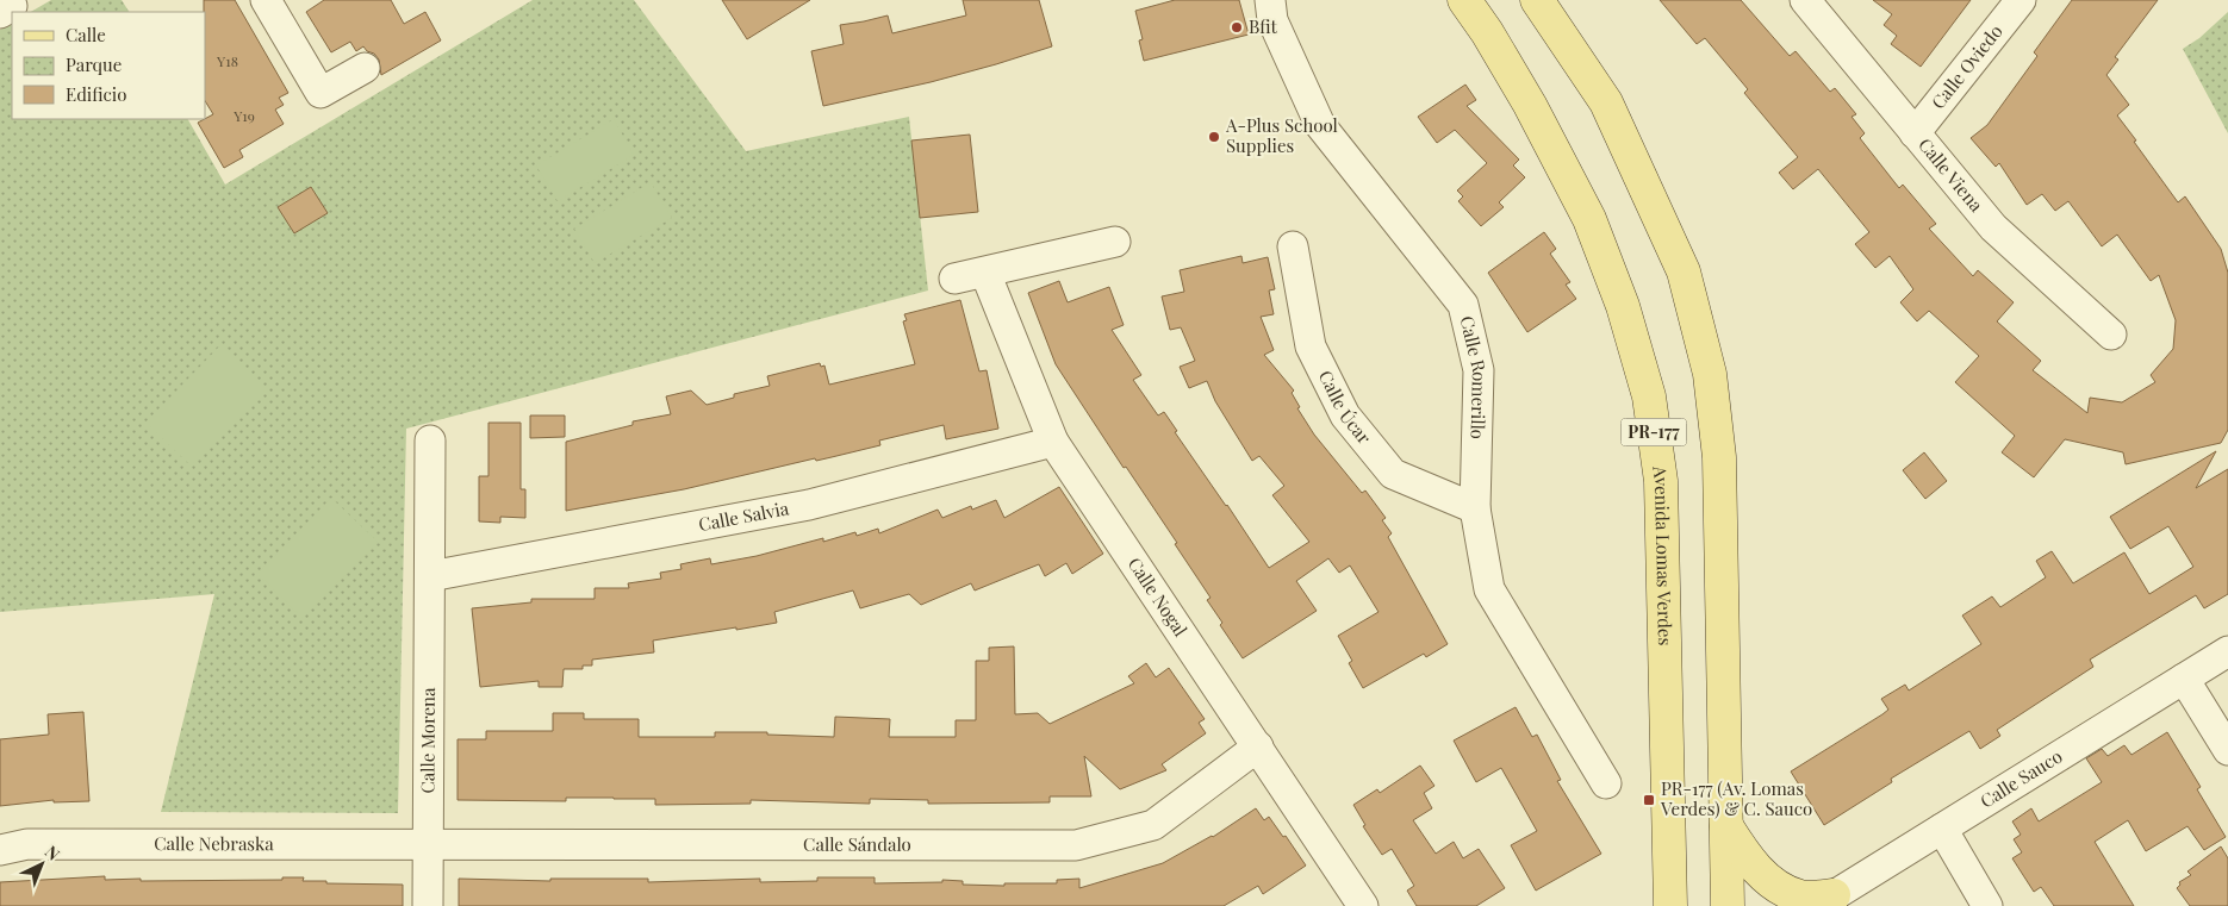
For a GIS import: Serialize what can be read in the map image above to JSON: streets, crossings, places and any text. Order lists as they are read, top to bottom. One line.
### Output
{"streets":{"main road":["PR-177","Avenida Lomas Verdes"],"street":["Calle Oviedo","Calle Viena","Calle Romerillo","Calle Úcar","Calle Salvia","Calle Nogal","Calle Morena","Calle Sauco","Calle Nebraska","Calle Sándalo"]},"crossings":[["Calle Oviedo","Calle Viena"],["Calle Romerillo","Calle Úcar"],["Calle Salvia","Calle Nogal"],["Calle Salvia","Calle Morena"],["Calle Nogal","Calle Sándalo"],["Calle Morena","Calle Nebraska"],["Calle Morena","Calle Sándalo"],["Calle Nebraska","Calle Sándalo"]],"places":{"other":["Bfit","A-Plus School Supplies"],"transit":["PR-177 (Av. Lomas Verdes) & C. Sauco"]},"house_numbers":["Y18","Y19"],"legend":["Calle","Parque","Edificio"],"north":"top right"}
